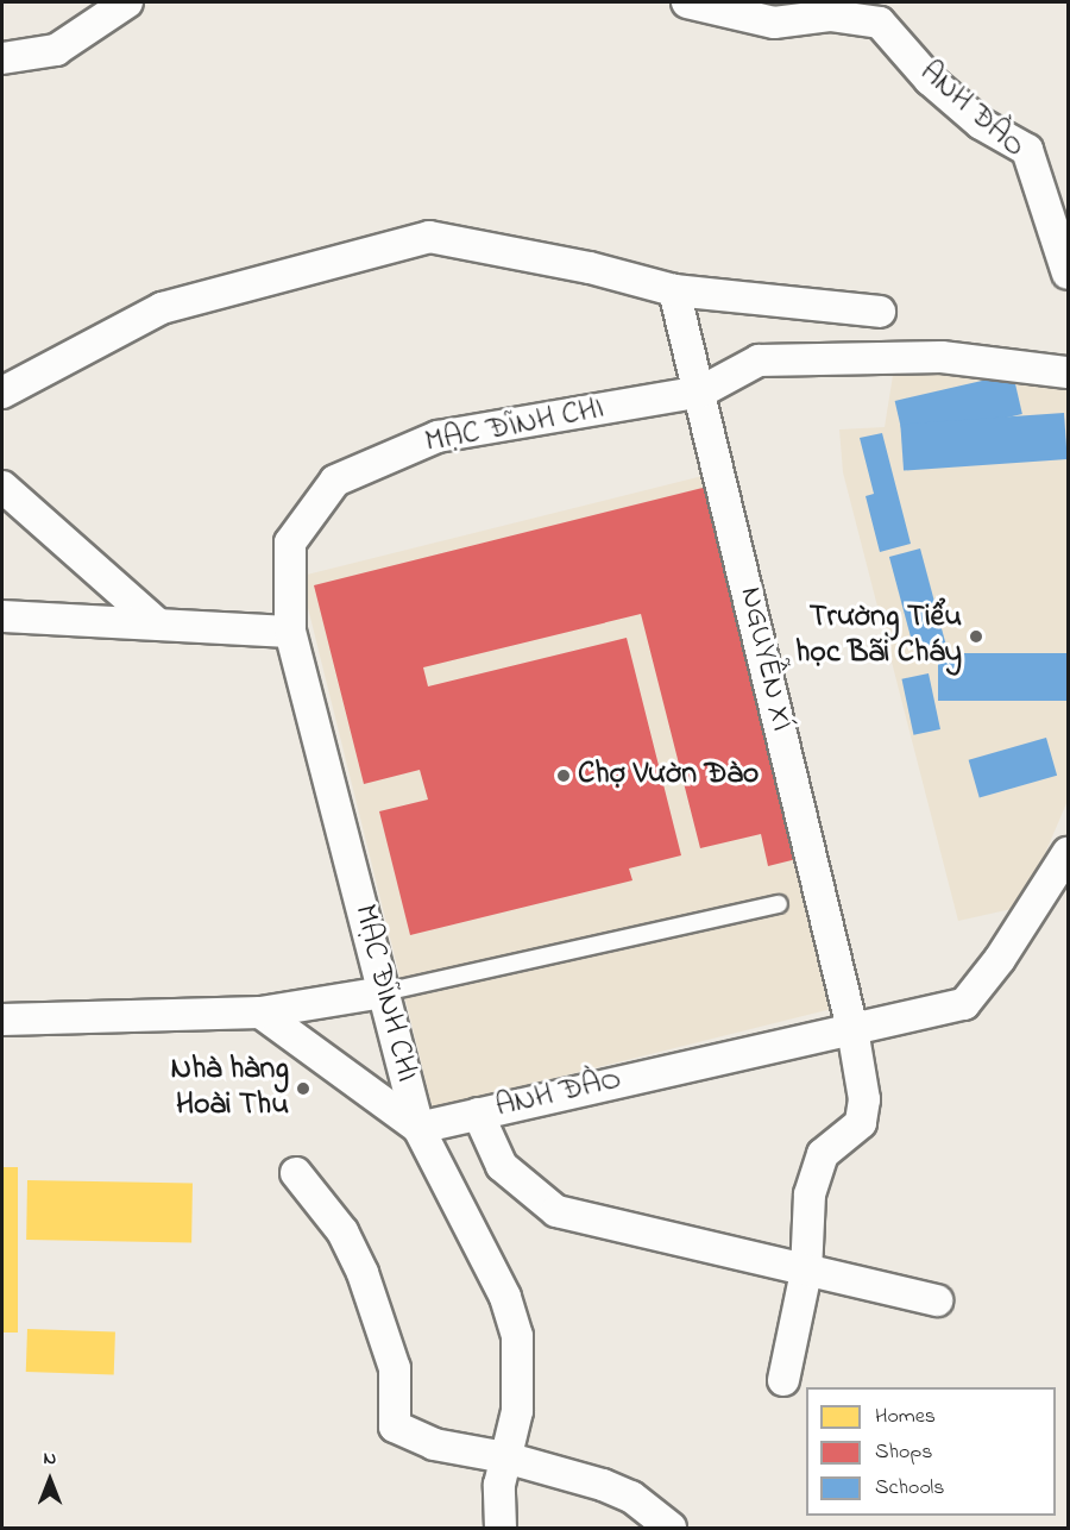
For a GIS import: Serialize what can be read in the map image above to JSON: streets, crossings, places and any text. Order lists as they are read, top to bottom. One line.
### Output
{"streets":{"street":["ANH ĐÀO","MẠC ĐĨNH CHI","NGUYỄN XÍ"]},"crossings":[["ANH ĐÀO","MẠC ĐĨNH CHI"],["ANH ĐÀO","NGUYỄN XÍ"],["MẠC ĐĨNH CHI","NGUYỄN XÍ"]],"places":["Trường Tiểu học Bãi Cháy","Chợ Vườn Đào","Nhà hàng Hoài Thu"],"legend":["Homes","Shops","Schools"],"north":"top"}
